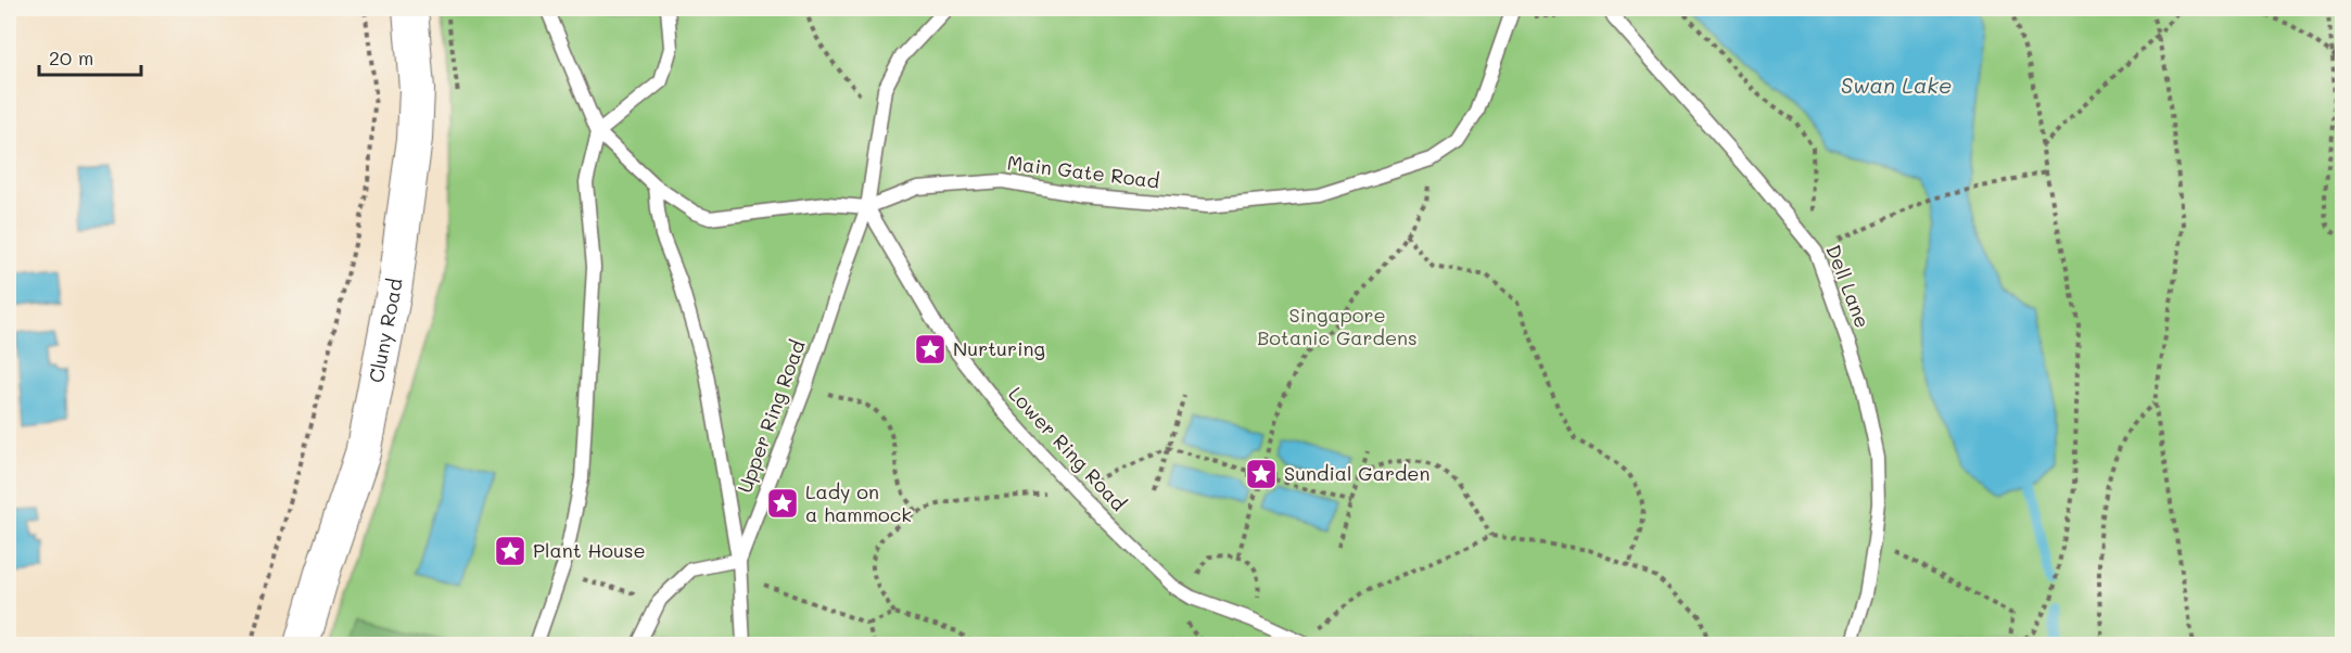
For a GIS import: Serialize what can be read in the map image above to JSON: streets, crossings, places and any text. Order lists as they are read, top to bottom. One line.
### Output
{"streets":{"street":["Cluny Road"],"lane":["Main Gate Road","Dell Lane","Upper Ring Road","Lower Ring Road"]},"crossings":[["Main Gate Road","Upper Ring Road"],["Main Gate Road","Lower Ring Road"],["Upper Ring Road","Lower Ring Road"]],"water":["Swan Lake"],"parks":["Singapore Botanic Gardens"],"places":{"place":["Nurturing","Sundial Garden","Lady on a hammock","Plant House"]},"scale_bar":"20 m"}
